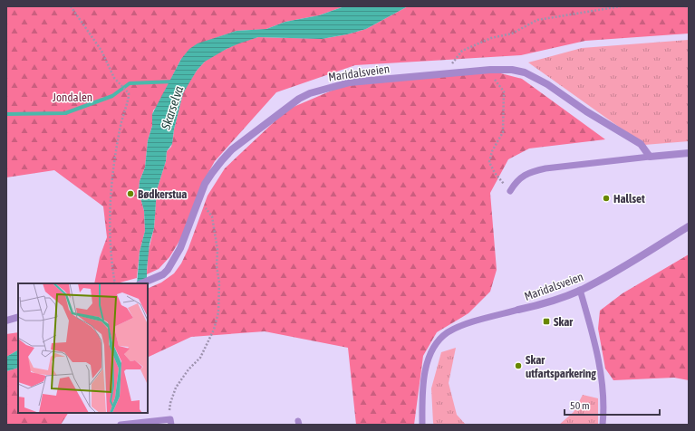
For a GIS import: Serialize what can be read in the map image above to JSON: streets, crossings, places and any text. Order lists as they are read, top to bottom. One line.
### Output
{"streets":{"street":["Maridalsveien"]},"water":["Skarselva"],"parks":["Jondalen"],"places":{"other":["Bødkerstua","Hallset","Skar utfartsparkering"],"transit":["Skar"]},"scale_bar":"50 m"}
